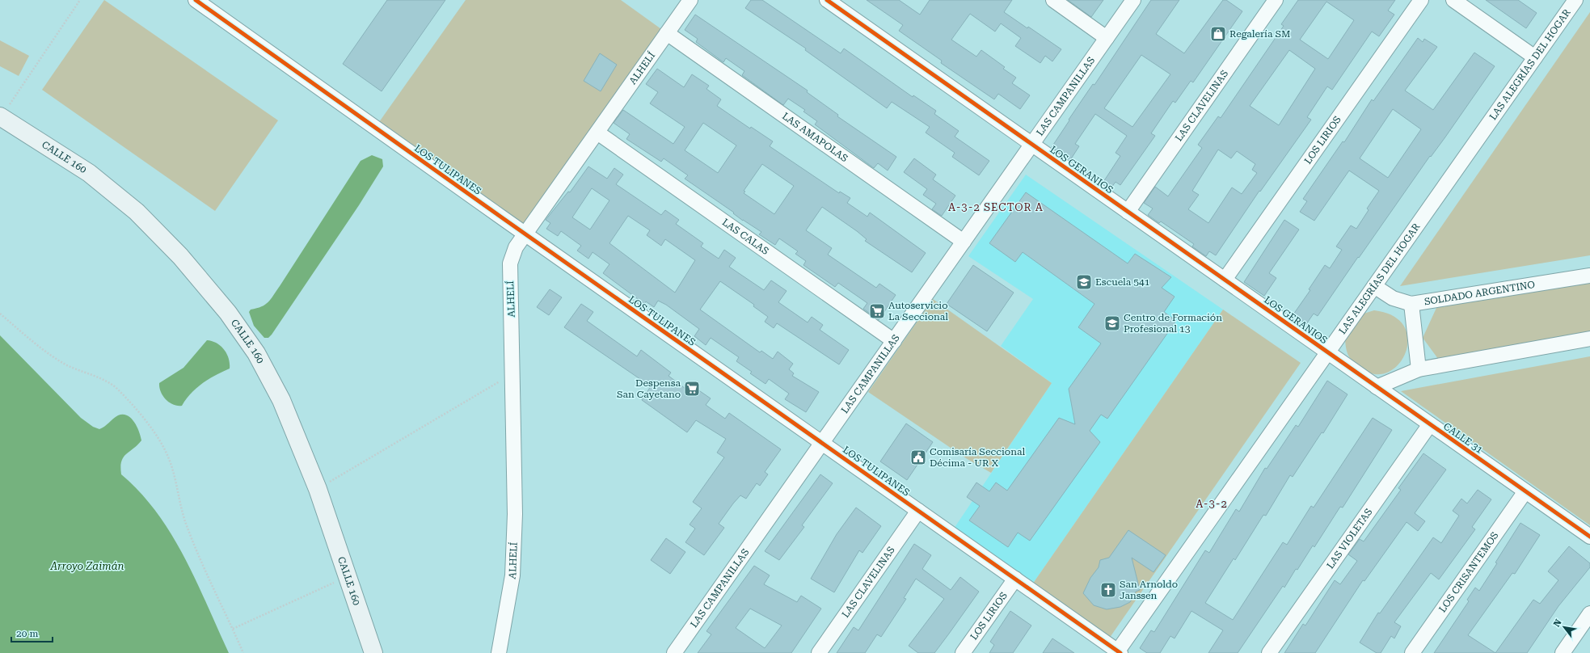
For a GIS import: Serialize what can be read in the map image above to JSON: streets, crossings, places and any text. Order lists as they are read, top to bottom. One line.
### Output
{"streets":{"main road":["CALLE 160"],"street":["LAS ALEGRÍAS DEL HOGAR","ALHELÍ","LAS CAMPANILLAS","LAS CLAVELINAS","LAS AMAPOLAS","LOS LIRIOS","LOS TULIPANES","LOS GERANIOS","LAS CALAS","SOLDADO ARGENTINO","CALLE 31","LAS VIOLETAS","LOS CRISANTEMOS"]},"crossings":[["LAS ALEGRÍAS DEL HOGAR","LOS TULIPANES"],["LAS ALEGRÍAS DEL HOGAR","LOS GERANIOS"],["LAS ALEGRÍAS DEL HOGAR","SOLDADO ARGENTINO"],["LAS ALEGRÍAS DEL HOGAR","CALLE 31"],["ALHELÍ","LAS AMAPOLAS"],["ALHELÍ","LOS TULIPANES"],["ALHELÍ","LAS CALAS"],["LAS CAMPANILLAS","LAS AMAPOLAS"],["LAS CAMPANILLAS","LOS TULIPANES"],["LAS CAMPANILLAS","LOS GERANIOS"],["LAS CAMPANILLAS","LAS CALAS"],["LAS CLAVELINAS","LOS TULIPANES"],["LAS CLAVELINAS","LOS GERANIOS"],["LOS LIRIOS","LOS TULIPANES"],["LOS LIRIOS","LOS GERANIOS"],["LOS GERANIOS","CALLE 31"],["CALLE 31","LAS VIOLETAS"],["CALLE 31","LOS CRISANTEMOS"]],"districts":["A-3-2 SECTOR A","A-3-2"],"water":["Arroyo Zaimán"],"places":{"shop":["Regalería SM"],"school or university":["Escuela 541","Centro de Formación Profesional 13"],"supermarket":["Autoservicio La Seccional","Despensa San Cayetano"],"public building":["Comisaría Seccional Décima - UR X"],"church":["San Arnoldo Janssen"]},"scale_bar":"20 m","north":"top left"}
